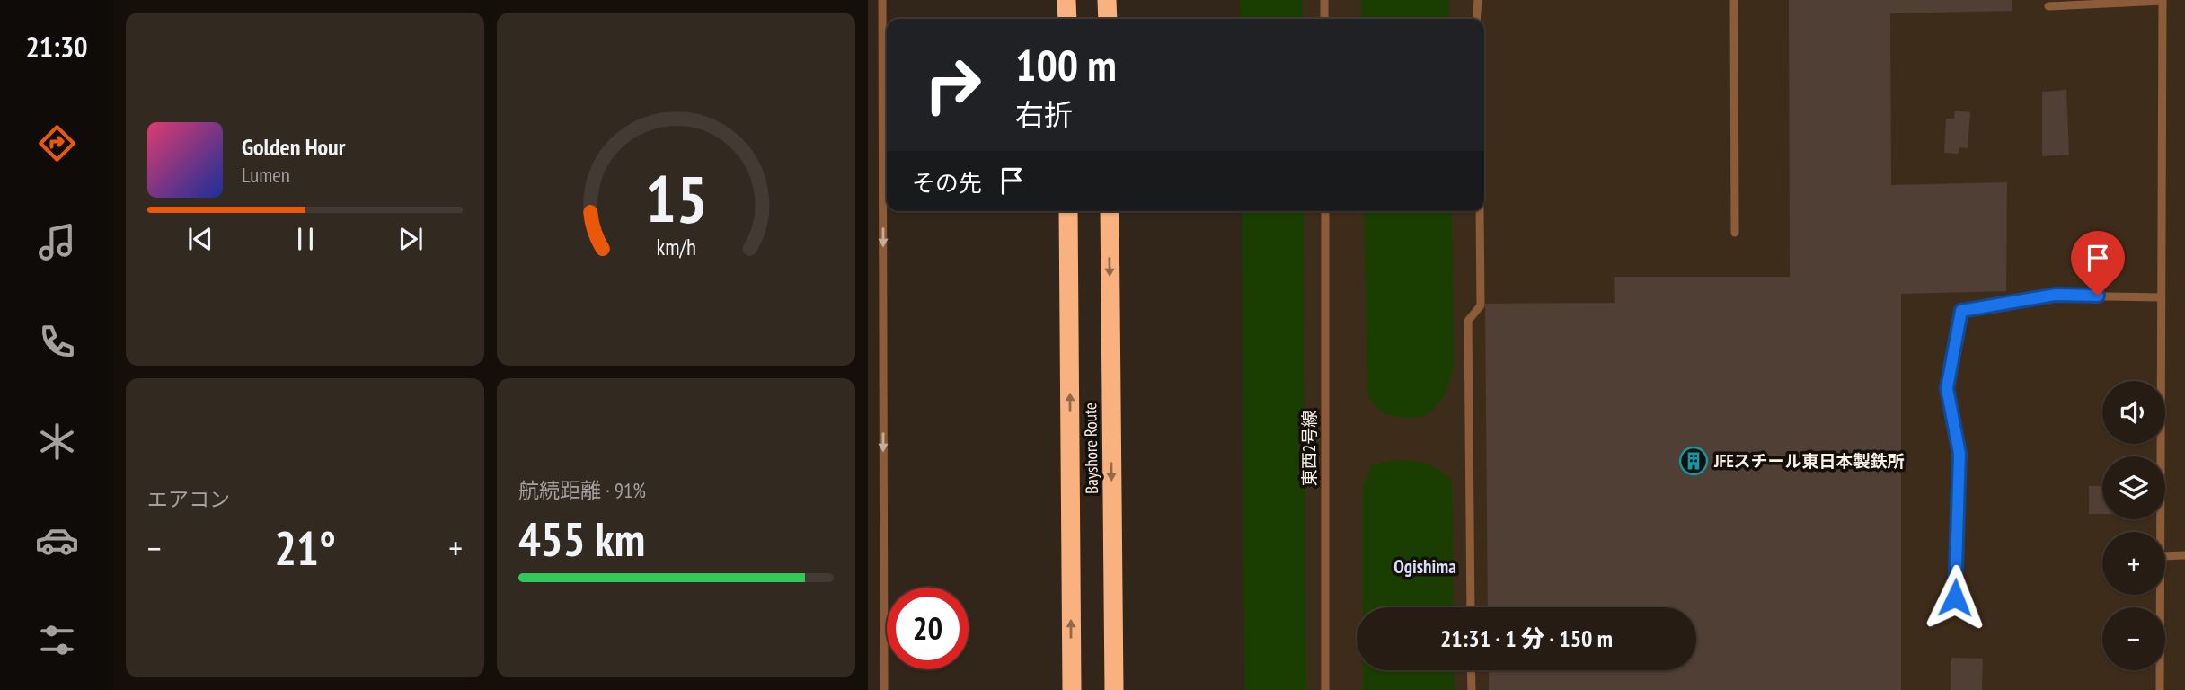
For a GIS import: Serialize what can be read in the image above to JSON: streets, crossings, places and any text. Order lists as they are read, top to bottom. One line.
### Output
{"streets":{"highway":["Bayshore Route"],"lane":["東西2号線"]},"districts":["Ogishima"],"places":{"building":["JFEスチール東日本製鉄所"]},"page":{"tabs":"21:30","turn":["100 m","右折"],"song":["Golden Hour","Lumen"],"then":"その先","tile":["エアコン",["航続距離 · 91%","455 km"]],"map_buttons":["+","−"],"heat":["−","21°","+"],"limit":"20","trip":"21:31 · 1 分 · 150 m","gauge":["15","km/h"]}}
